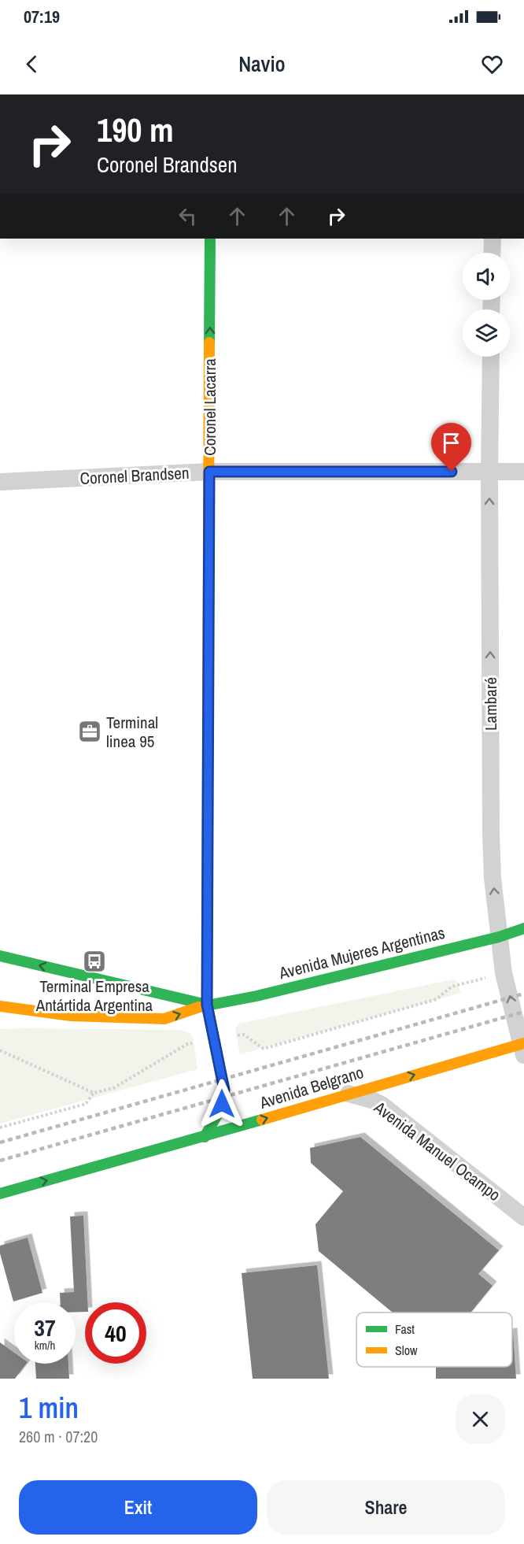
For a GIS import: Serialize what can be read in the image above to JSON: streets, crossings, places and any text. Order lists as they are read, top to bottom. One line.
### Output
{"streets":{"street":["Coronel Lacarra","Coronel Brandsen","Lambaré","Avenida Mujeres Argentinas","Avenida Belgrano","Avenida Manuel Ocampo"]},"crossings":[["Coronel Lacarra","Coronel Brandsen"],["Coronel Lacarra","Avenida Mujeres Argentinas"],["Coronel Lacarra","Avenida Belgrano"],["Coronel Brandsen","Lambaré"],["Lambaré","Avenida Mujeres Argentinas"],["Lambaré","Avenida Belgrano"],["Avenida Belgrano","Avenida Manuel Ocampo"]],"one_way":["Lambaré","Avenida Belgrano"],"places":{"office":["Terminal linea 95"],"bus stop":["Terminal Empresa Antártida Argentina"]},"legend":["Fast","Slow"],"page":{"status":"07:19","header":"Navio","turn":["190 m","Coronel Brandsen"],"speed":"37 km/h","limit":"40","heading":["1 min","260 m · 07:20"],"buttons":["Exit","Share"]}}
